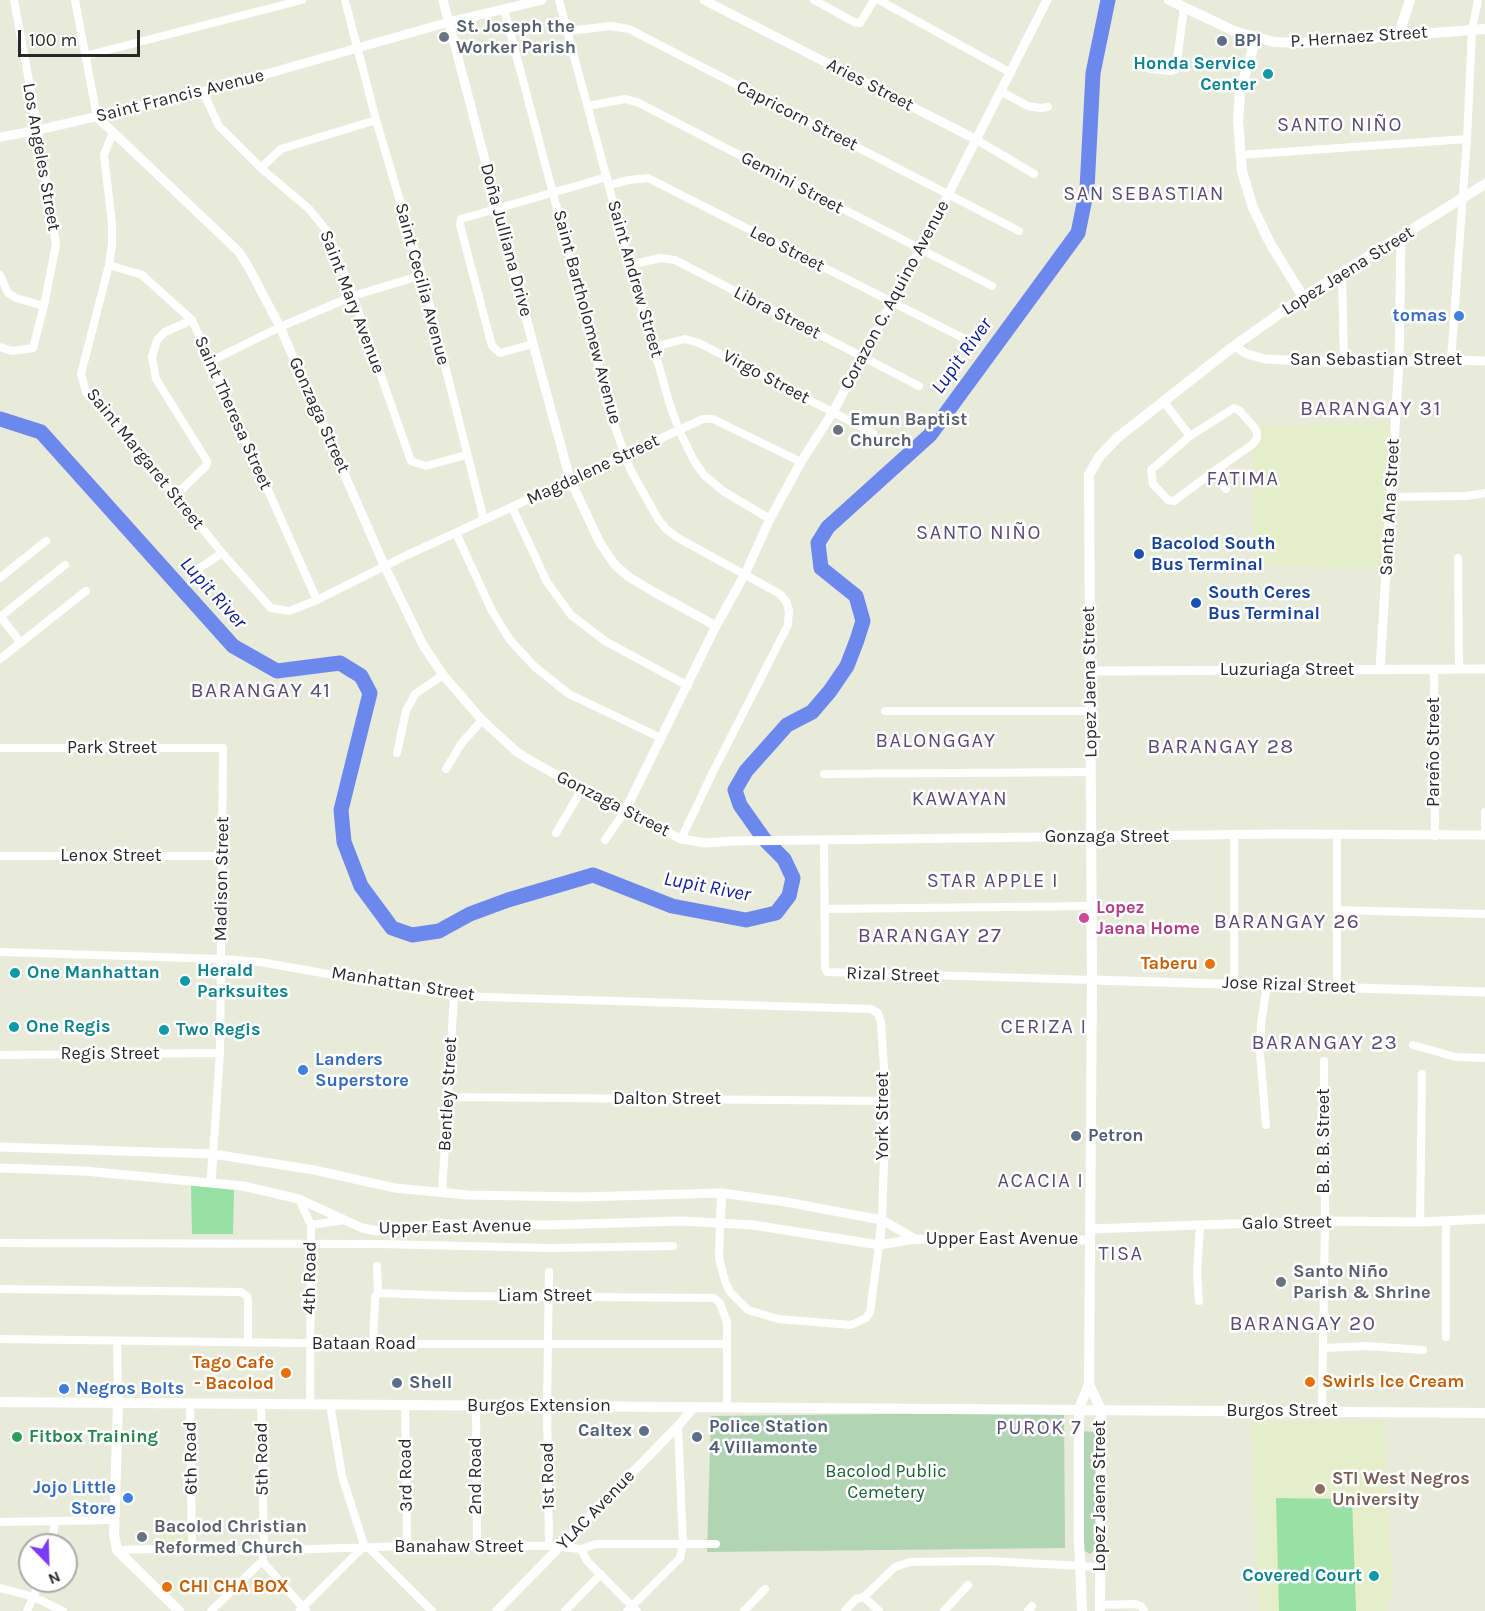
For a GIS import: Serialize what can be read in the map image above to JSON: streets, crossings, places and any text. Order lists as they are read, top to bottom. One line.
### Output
{"streets":{"main road":["P. Hernaez Street","Lopez Jaena Street","Burgos Extension","Burgos Street"],"street":["Aries Street","Saint Francis Avenue","Capricorn Street","Los Angeles Street","Gemini Street","Doña Julliana Drive","Leo Street","Saint Andrew Street","Saint Cecilia Avenue","Corazon C. Aquino Avenue","Saint Mary Avenue","Libra Street","Saint Bartholomew Avenue","San Sebastian Street","Virgo Street","Saint Theresa Street","Gonzaga Street","Saint Margaret Street","Magdalene Street","Santa Ana Street","Luzuriaga Street","Park Street","Pareño Street","Lenox Street","Madison Street","Rizal Street","Manhattan Street","Jose Rizal Street","Regis Street","Bentley Street","Dalton Street","York Street","B. B. B. Street","Galo Street","Upper East Avenue","4th Road","Liam Street","Bataan Road","6th Road","5th Road","3rd Road","2nd Road","1st Road","YLAC Avenue","Banahaw Street"]},"crossings":[["Aries Street","Corazon C. Aquino Avenue"],["Saint Francis Avenue","Los Angeles Street"],["Saint Francis Avenue","Doña Julliana Drive"],["Saint Francis Avenue","Saint Cecilia Avenue"],["Saint Francis Avenue","Saint Mary Avenue"],["Saint Francis Avenue","Saint Bartholomew Avenue"],["Saint Francis Avenue","Gonzaga Street"],["Capricorn Street","Saint Andrew Street"],["Capricorn Street","Corazon C. Aquino Avenue"],["Gemini Street","Saint Andrew Street"],["Gemini Street","Corazon C. Aquino Avenue"],["Doña Julliana Drive","Leo Street"],["Doña Julliana Drive","Corazon C. Aquino Avenue"],["Doña Julliana Drive","Magdalene Street"],["Leo Street","Saint Andrew Street"],["Leo Street","Corazon C. Aquino Avenue"],["Leo Street","Saint Bartholomew Avenue"],["Lopez Jaena Street","San Sebastian Street"],["Lopez Jaena Street","Gonzaga Street"],["Lopez Jaena Street","Santa Ana Street"],["Lopez Jaena Street","Luzuriaga Street"],["Lopez Jaena Street","Rizal Street"],["Lopez Jaena Street","Jose Rizal Street"],["Lopez Jaena Street","Galo Street"],["Lopez Jaena Street","Upper East Avenue"],["Lopez Jaena Street","Burgos Extension"],["Lopez Jaena Street","Burgos Street"],["Saint Andrew Street","Corazon C. Aquino Avenue"],["Saint Andrew Street","Libra Street"],["Saint Andrew Street","Virgo Street"],["Saint Andrew Street","Magdalene Street"],["Saint Cecilia Avenue","Saint Mary Avenue"],["Saint Cecilia Avenue","Magdalene Street"],["Corazon C. Aquino Avenue","Libra Street"],["Corazon C. Aquino Avenue","Saint Bartholomew Avenue"],["Corazon C. Aquino Avenue","Virgo Street"],["Corazon C. Aquino Avenue","Gonzaga Street"],["Corazon C. Aquino Avenue","Magdalene Street"],["Saint Bartholomew Avenue","Gonzaga Street"],["Saint Bartholomew Avenue","Magdalene Street"],["San Sebastian Street","Santa Ana Street"],["Saint Theresa Street","Saint Margaret Street"],["Gonzaga Street","Saint Margaret Street"],["Gonzaga Street","Magdalene Street"],["Gonzaga Street","Pareño Street"],["Gonzaga Street","Rizal Street"],["Saint Margaret Street","Magdalene Street"],["Santa Ana Street","Luzuriaga Street"],["Luzuriaga Street","Pareño Street"],["Park Street","Madison Street"],["Lenox Street","Madison Street"],["Madison Street","Manhattan Street"],["Madison Street","Regis Street"],["Madison Street","Upper East Avenue"],["Rizal Street","Jose Rizal Street"],["Manhattan Street","Bentley Street"],["Manhattan Street","York Street"],["Bentley Street","Dalton Street"],["Bentley Street","Upper East Avenue"],["Dalton Street","York Street"],["York Street","Upper East Avenue"],["B. B. B. Street","Galo Street"],["B. B. B. Street","Burgos Street"],["Galo Street","Upper East Avenue"],["Upper East Avenue","4th Road"],["4th Road","Bataan Road"],["4th Road","Burgos Extension"],["Liam Street","Bataan Road"],["Liam Street","1st Road"],["Bataan Road","1st Road"],["Burgos Extension","Burgos Street"],["Burgos Extension","6th Road"],["Burgos Extension","5th Road"],["Burgos Extension","3rd Road"],["Burgos Extension","2nd Road"],["Burgos Extension","1st Road"],["Burgos Extension","YLAC Avenue"],["6th Road","Banahaw Street"],["5th Road","Banahaw Street"],["3rd Road","Banahaw Street"],["2nd Road","Banahaw Street"],["1st Road","Banahaw Street"],["YLAC Avenue","Banahaw Street"]],"districts":["SANTO NIÑO","SAN SEBASTIAN","BARANGAY 31","FATIMA","SANTO NIÑO","BARANGAY 41","BALONGGAY","BARANGAY 28","KAWAYAN","STAR APPLE I","BARANGAY 26","BARANGAY 27","CERIZA I","BARANGAY 23","ACACIA I","TISA","BARANGAY 20","PUROK 7"],"water":["Lupit River"],"parks":["Bacolod Public Cemetery"],"places":["St. Joseph the Worker Parish","BPI","Honda Service Center","tomas","Emun Baptist Church","Bacolod South Bus Terminal","South Ceres Bus Terminal","Lopez Jaena Home","Taberu","One Manhattan","Herald Parksuites","One Regis","Two Regis","Landers Superstore","Petron","Santo Niño Parish & Shrine","Tago Cafe - Bacolod","Swirls Ice Cream","Shell","Negros Bolts","Caltex","Fitbox Training","Police Station 4 Villamonte","STI West Negros University","Jojo Little Store","Bacolod Christian Reformed Church","Covered Court","CHI CHA BOX"],"scale_bar":"100 m","north":"bottom right"}
